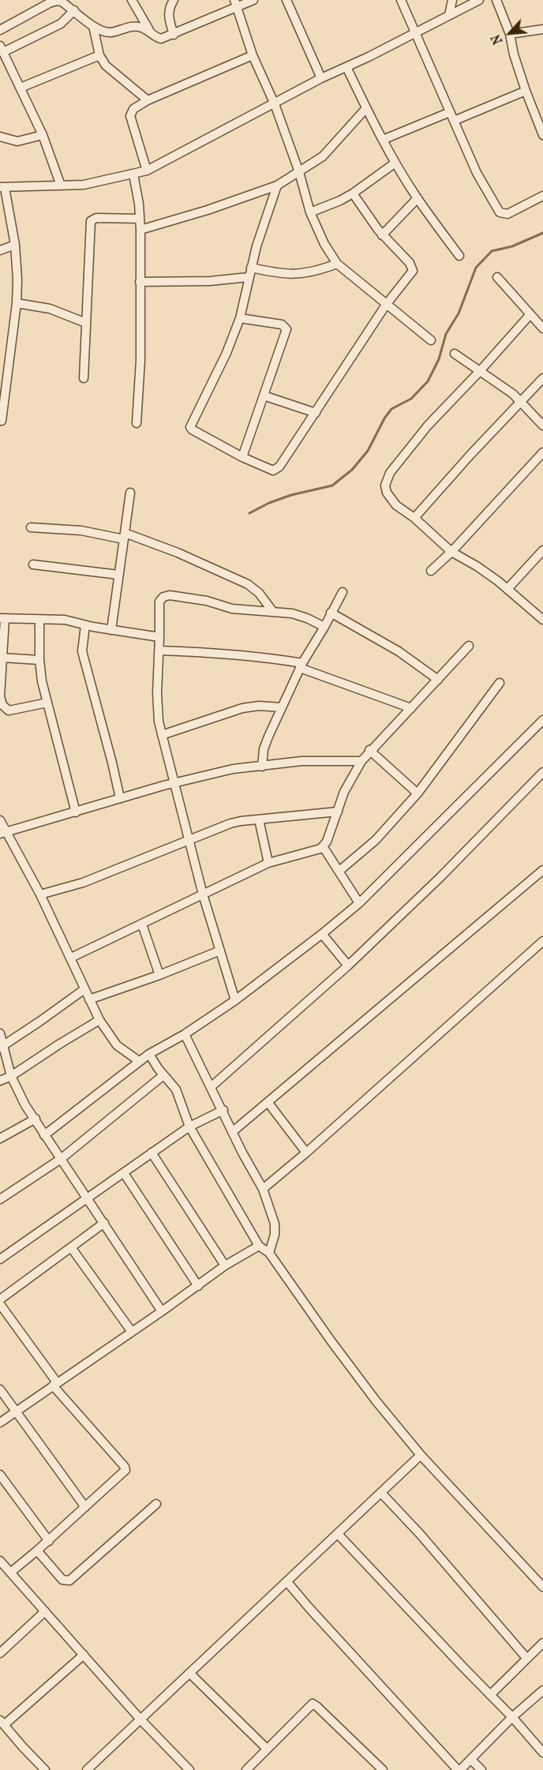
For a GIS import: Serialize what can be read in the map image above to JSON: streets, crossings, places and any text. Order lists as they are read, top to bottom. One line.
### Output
{"north":"bottom left"}
